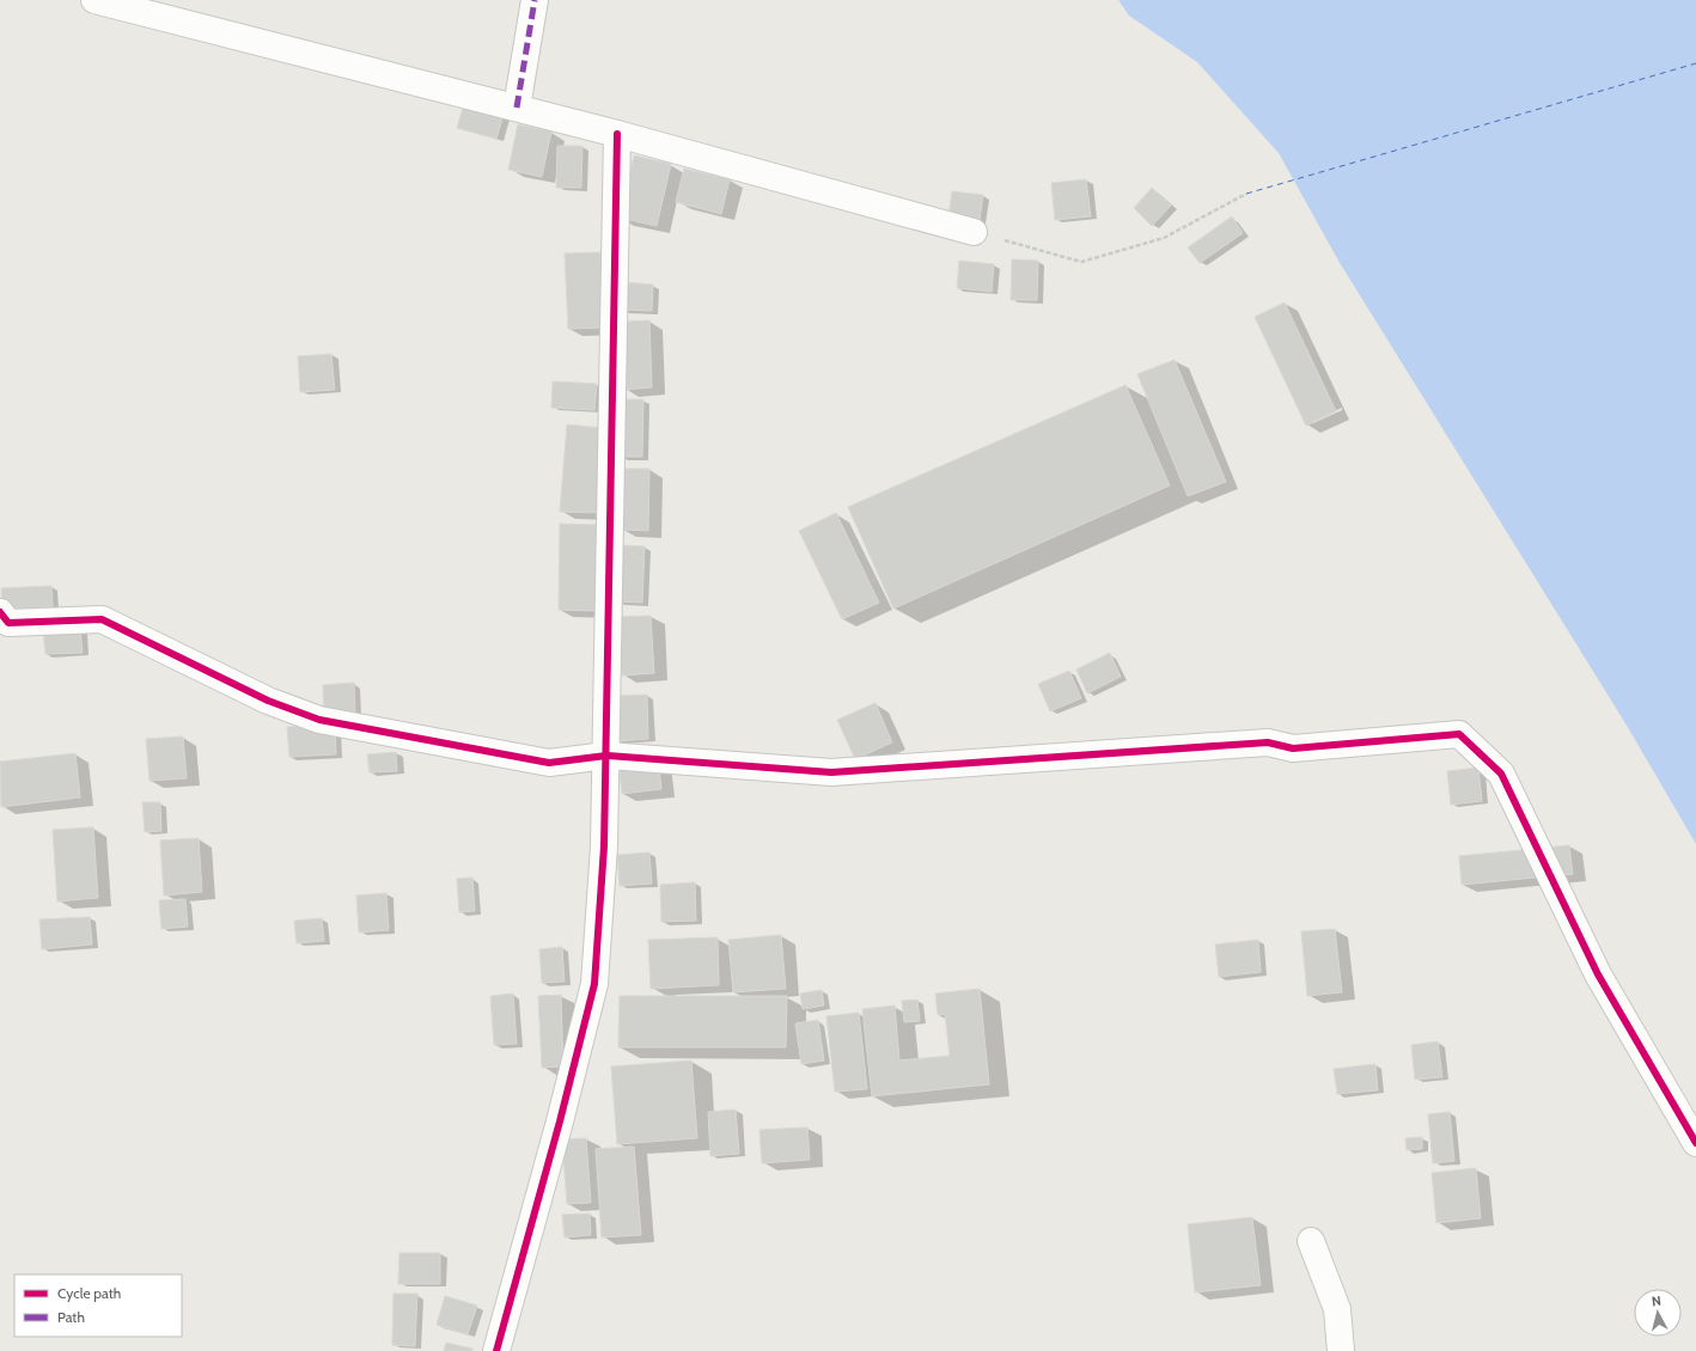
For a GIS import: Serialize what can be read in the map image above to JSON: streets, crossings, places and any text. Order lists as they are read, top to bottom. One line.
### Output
{"legend":["Cycle path","Path"],"north":"top"}
